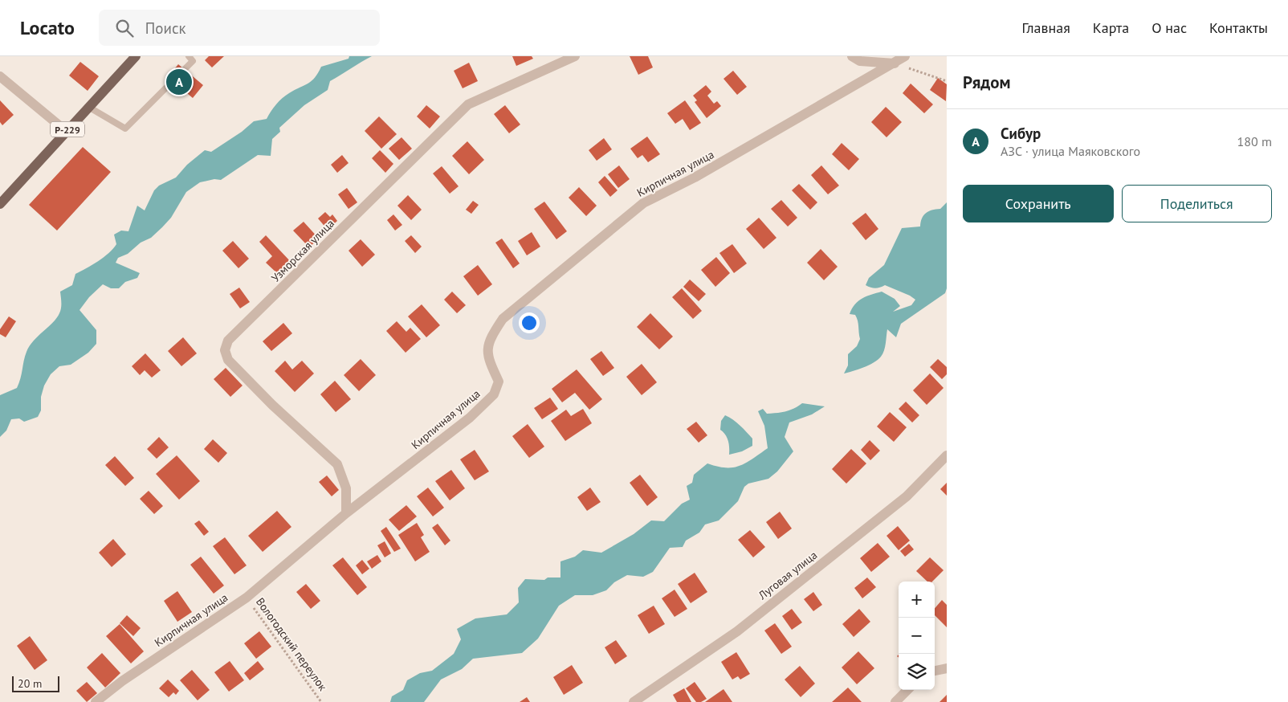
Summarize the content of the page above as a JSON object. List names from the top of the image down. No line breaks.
{"streets":{"main road":["Р-229"],"street":["Кирпичная улица","Узморская улица","Луговая улица"],"path":["Вологодский переулок"]},"crossings":[["Кирпичная улица","Узморская улица"],["Кирпичная улица","Вологодский переулок"]],"scale_bar":"20 m","page":{"header":"Locato","search":"Поиск","nav":["Главная","Карта","О нас","Контакты"],"heading":"Рядом","pins":"A","list":[{"mark":"A","name":"Сибур","note":"АЗС · улица Маяковского","value":"180 m"}],"buttons":["Сохранить","Поделиться"],"map_buttons":["+","−"],"scale":"20 m"}}
